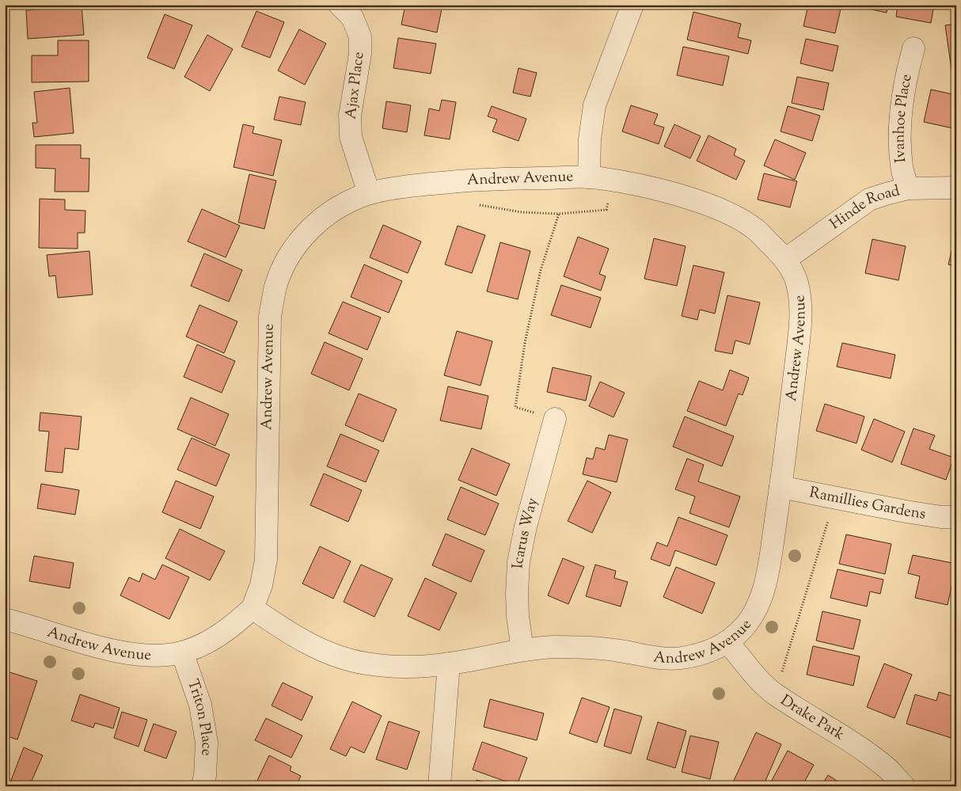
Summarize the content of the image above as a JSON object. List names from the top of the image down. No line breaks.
{"streets":{"street":["Ajax Place","Ivanhoe Place","Andrew Avenue","Hinde Road","Ramillies Gardens","Icarus Way","Drake Park","Triton Place"]},"crossings":[["Ajax Place","Andrew Avenue"],["Ivanhoe Place","Hinde Road"],["Andrew Avenue","Hinde Road"],["Andrew Avenue","Ramillies Gardens"],["Andrew Avenue","Icarus Way"],["Andrew Avenue","Drake Park"],["Andrew Avenue","Triton Place"]]}
